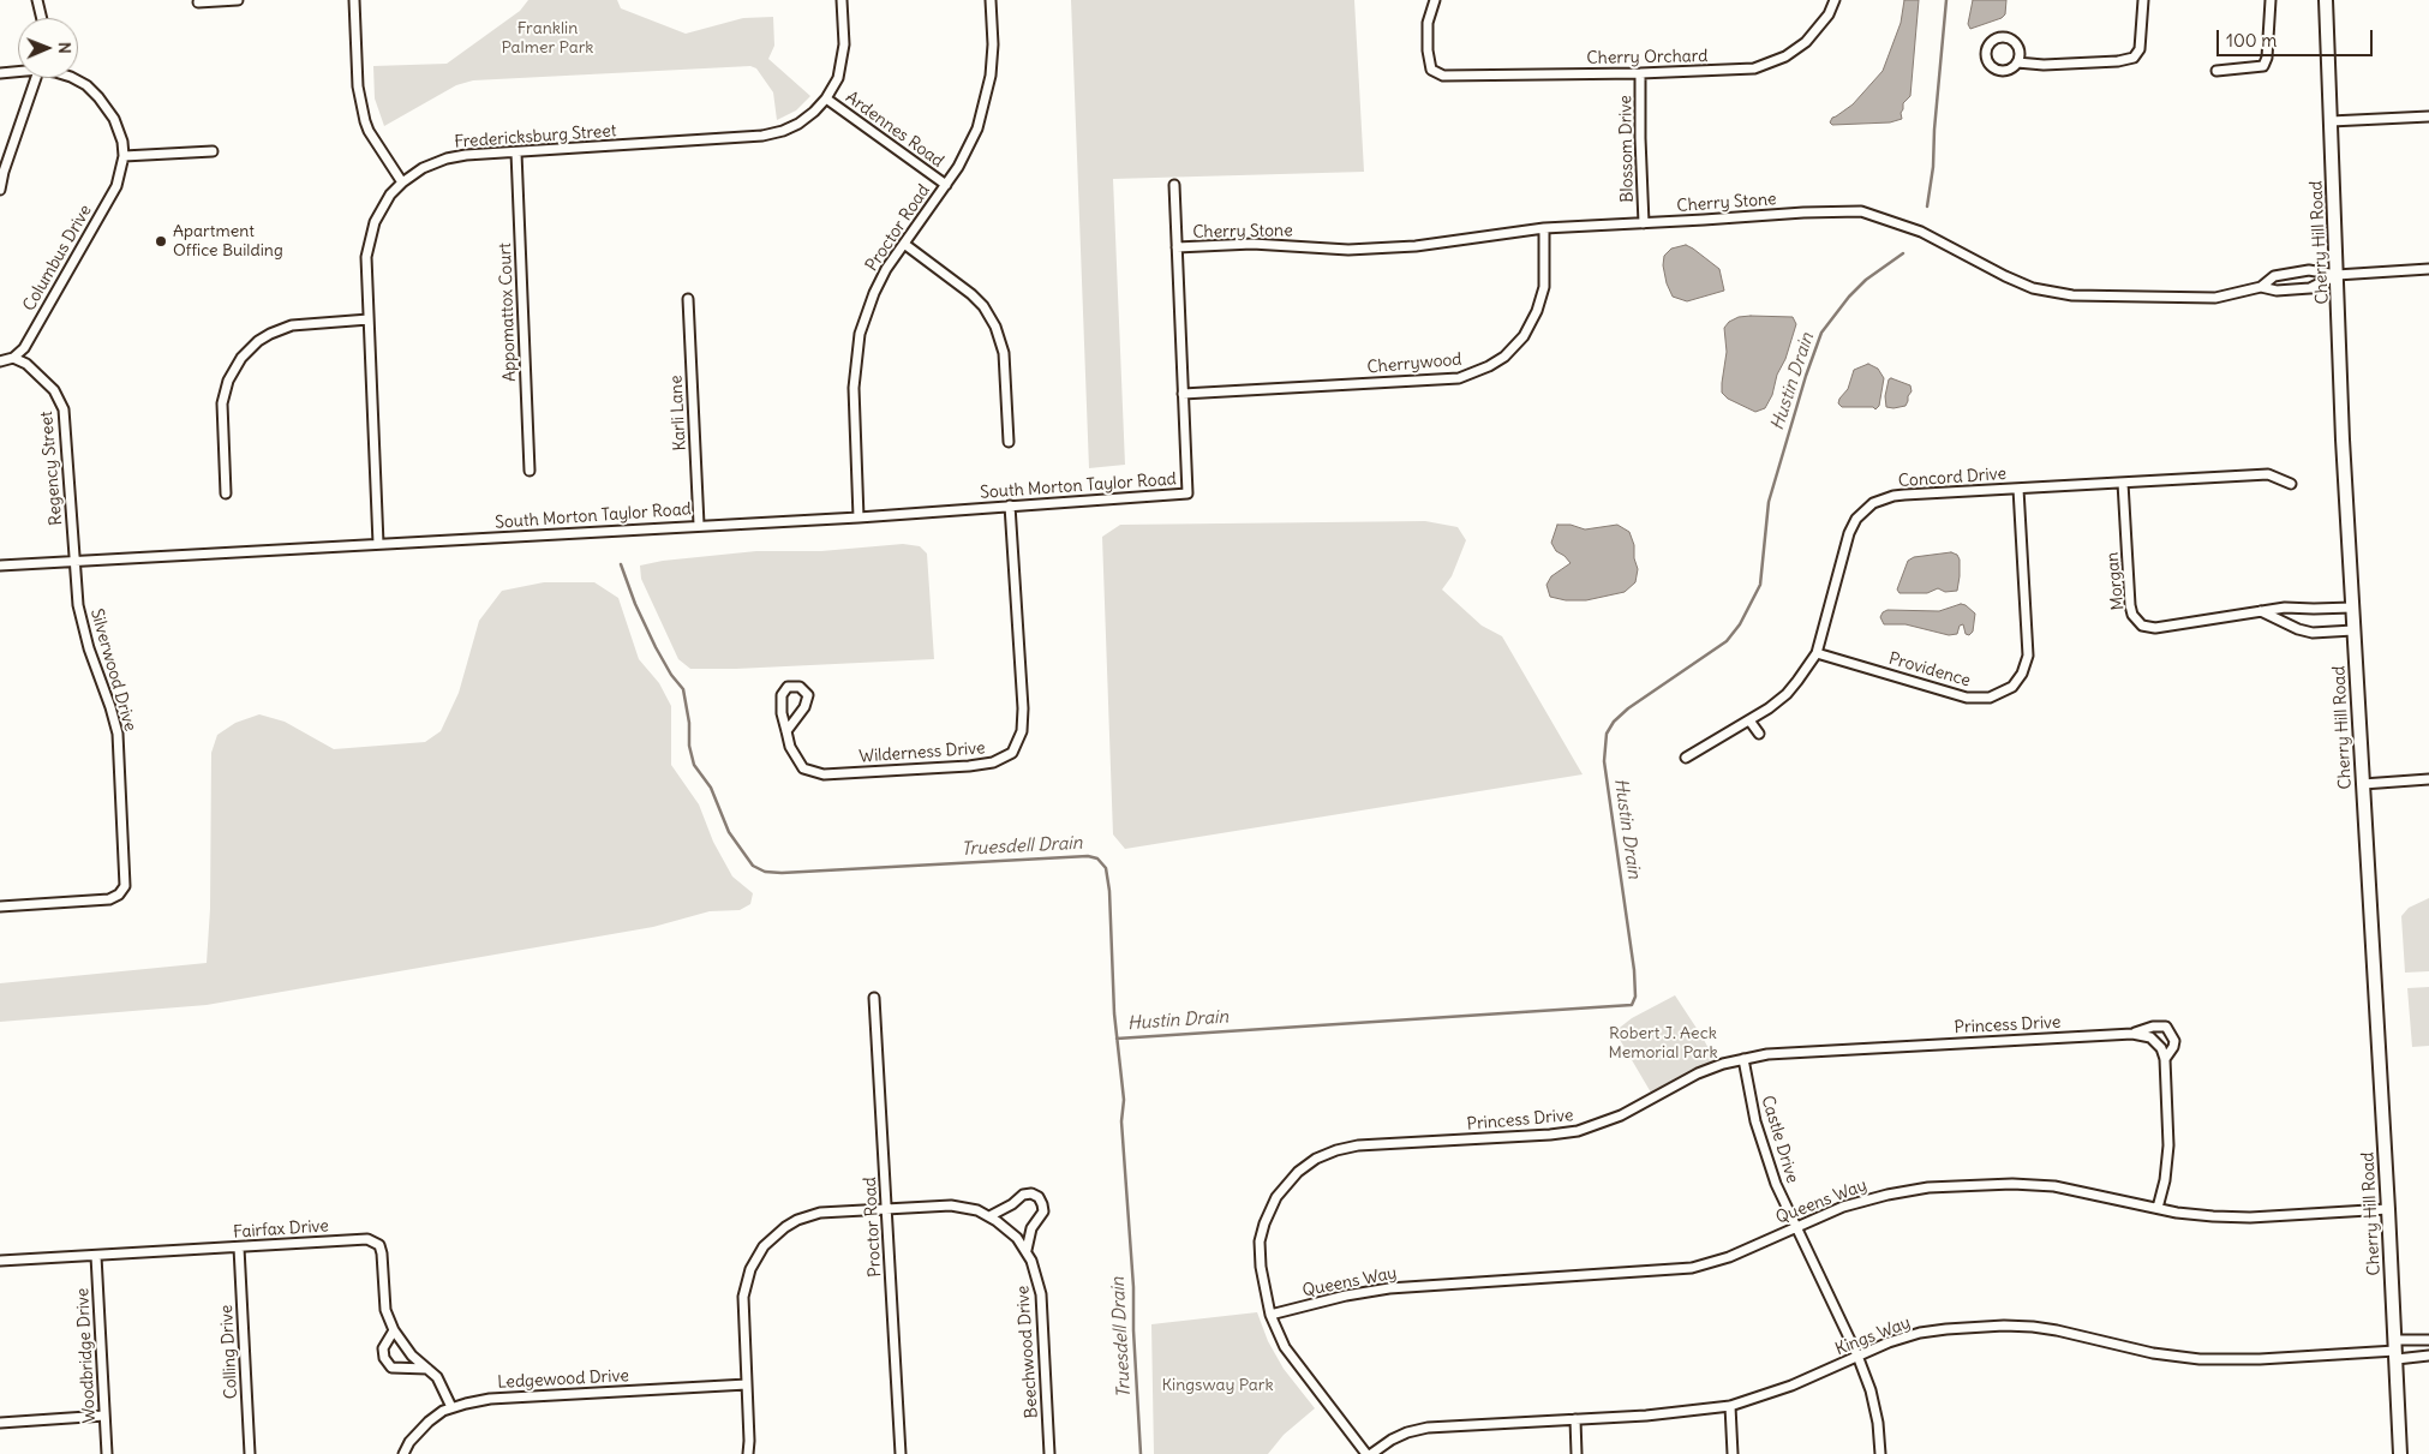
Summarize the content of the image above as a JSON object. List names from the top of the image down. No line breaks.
{"streets":{"main road":["Cherry Hill Road"],"street":["Cherry Orchard","Ardennes Road","Fredericksburg Street","Blossom Drive","Cherry Stone","Proctor Road","Columbus Drive","Appomattox Court","Cherrywood","Karli Lane","Regency Street","Concord Drive","South Morton Taylor Road","Morgan","Silverwood Drive","Providence","Wilderness Drive","Princess Drive","Castle Drive","Queens Way","Fairfax Drive","Kings Way","Colling Drive","Beechwood Drive","Woodbridge Drive","Ledgewood Drive"]},"crossings":[["Cherry Orchard","Blossom Drive"],["Ardennes Road","Fredericksburg Street"],["Ardennes Road","Proctor Road"],["Fredericksburg Street","Appomattox Court"],["Fredericksburg Street","South Morton Taylor Road"],["Blossom Drive","Cherry Stone"],["Cherry Stone","Cherry Hill Road"],["Cherry Stone","Cherrywood"],["Cherry Stone","South Morton Taylor Road"],["Proctor Road","South Morton Taylor Road"],["Proctor Road","Beechwood Drive"],["Cherry Hill Road","Queens Way"],["Cherry Hill Road","Kings Way"],["Columbus Drive","Regency Street"],["Karli Lane","South Morton Taylor Road"],["Regency Street","South Morton Taylor Road"],["Regency Street","Silverwood Drive"],["Concord Drive","Morgan"],["Concord Drive","Providence"],["South Morton Taylor Road","Silverwood Drive"],["South Morton Taylor Road","Wilderness Drive"],["Princess Drive","Castle Drive"],["Princess Drive","Queens Way"],["Castle Drive","Queens Way"],["Castle Drive","Kings Way"],["Fairfax Drive","Colling Drive"],["Fairfax Drive","Woodbridge Drive"],["Fairfax Drive","Ledgewood Drive"],["Beechwood Drive","Ledgewood Drive"]],"water":["Hustin Drain","Truesdell Drain"],"parks":["Franklin Palmer Park","Robert J. Aeck Memorial Park","Kingsway Park"],"places":["Apartment Office Building"],"scale_bar":"100 m","north":"right"}
